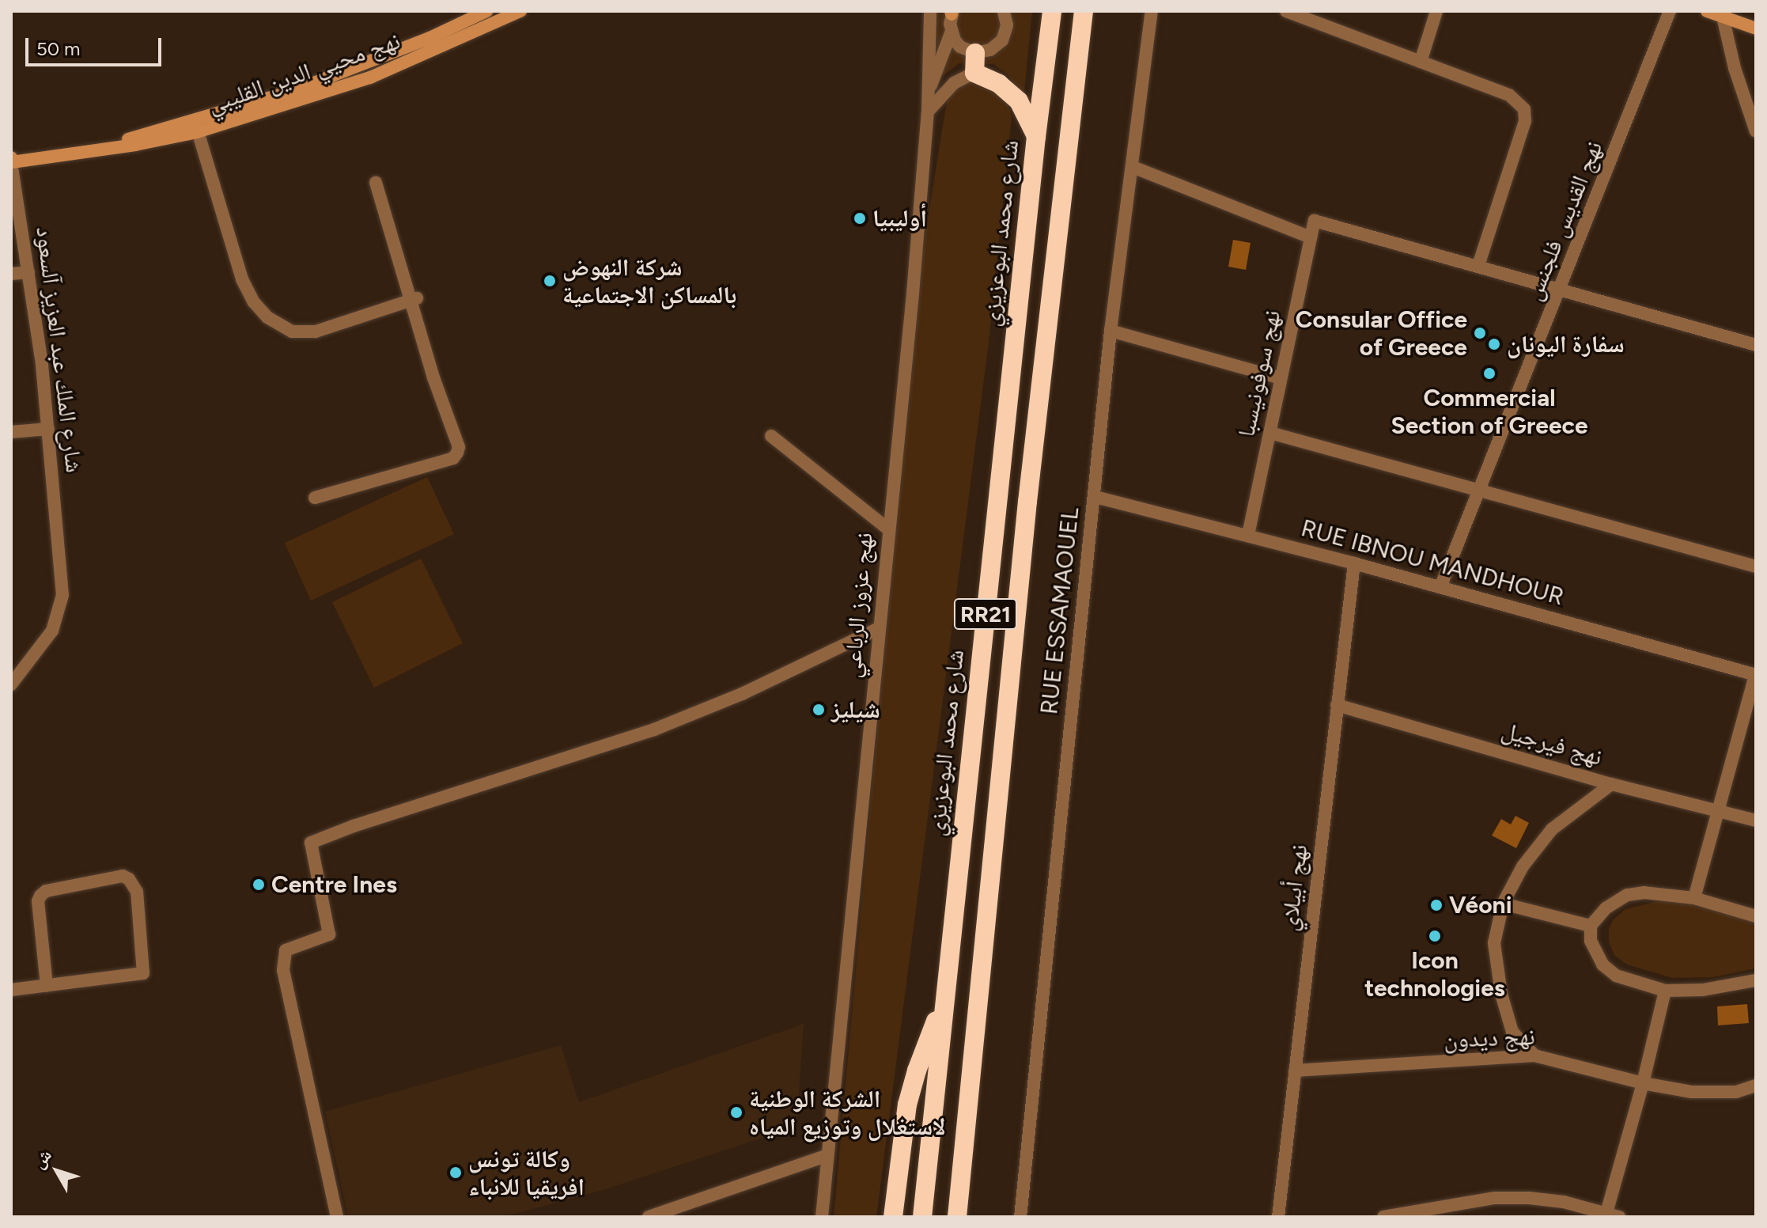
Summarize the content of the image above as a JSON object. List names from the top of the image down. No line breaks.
{"streets":{"highway":["شارع محمد البوعزيزي","RR21"],"main road":["نهج محيي الدين القليبي"],"street":["نهج القديس فلجنس","شارع الملك عبد العزيز آلسعود","نهج سوفونيسبا","RUE IBNOU MANDHOUR","نهج عزوز الرباعي","RUE ESSAMAOUEL","نهج فيرجيل","نهج أبيلاي","نهج ديدون"]},"crossings":[["نهج محيي الدين القليبي","شارع الملك عبد العزيز آلسعود"],["نهج القديس فلجنس","RUE IBNOU MANDHOUR"],["نهج سوفونيسبا","RUE IBNOU MANDHOUR"],["RUE IBNOU MANDHOUR","RUE ESSAMAOUEL"],["RUE IBNOU MANDHOUR","نهج أبيلاي"],["نهج فيرجيل","نهج أبيلاي"],["نهج أبيلاي","نهج ديدون"]],"places":["أوليبيا","شركة النهوض بالمساكن الاجتماعية","Consular Office of Greece","سفارة اليونان","Commercial Section of Greece","شيليز","Centre Ines","Véoni","Icon technologies","الشركة الوطنية لاستغلال وتوزيع المياه","وكالة تونس افريقيا للانباء"],"scale_bar":"50 m","north":"top left"}
